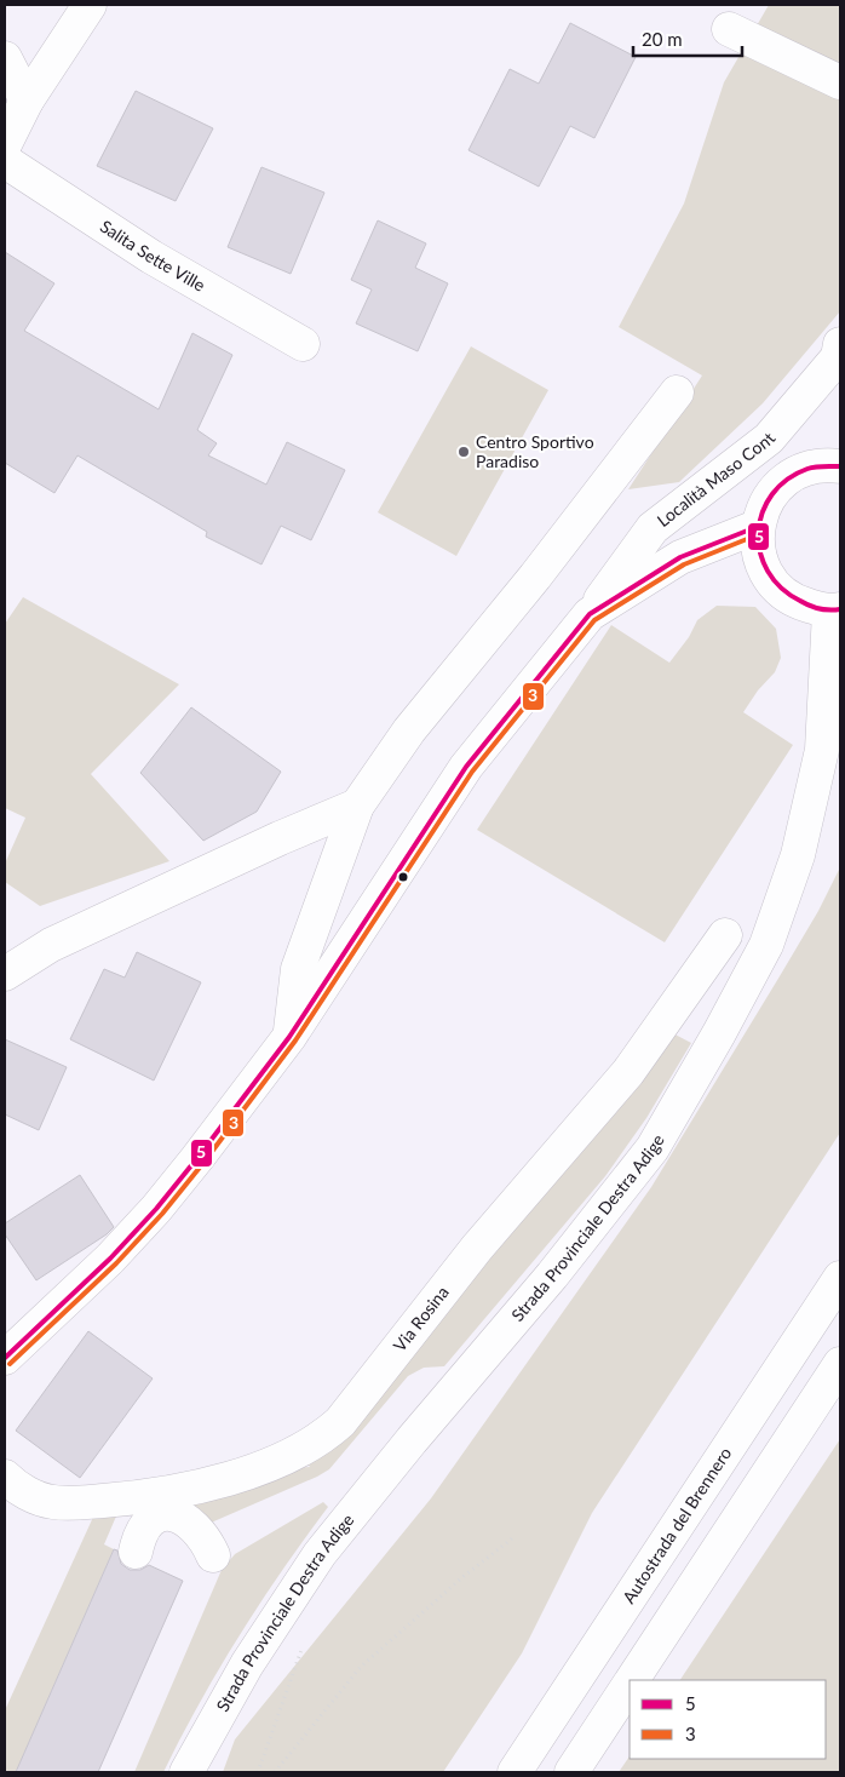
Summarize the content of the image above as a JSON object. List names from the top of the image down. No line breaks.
{"streets":{"main road":["Salita Sette Ville","Località Maso Cont","Strada Provinciale Destra Adige","Via Rosina","Autostrada del Brennero"]},"places":["Centro Sportivo Paradiso"],"lines":["transit line 5","transit line 3"],"legend":["5","3"],"scale_bar":"20 m"}
